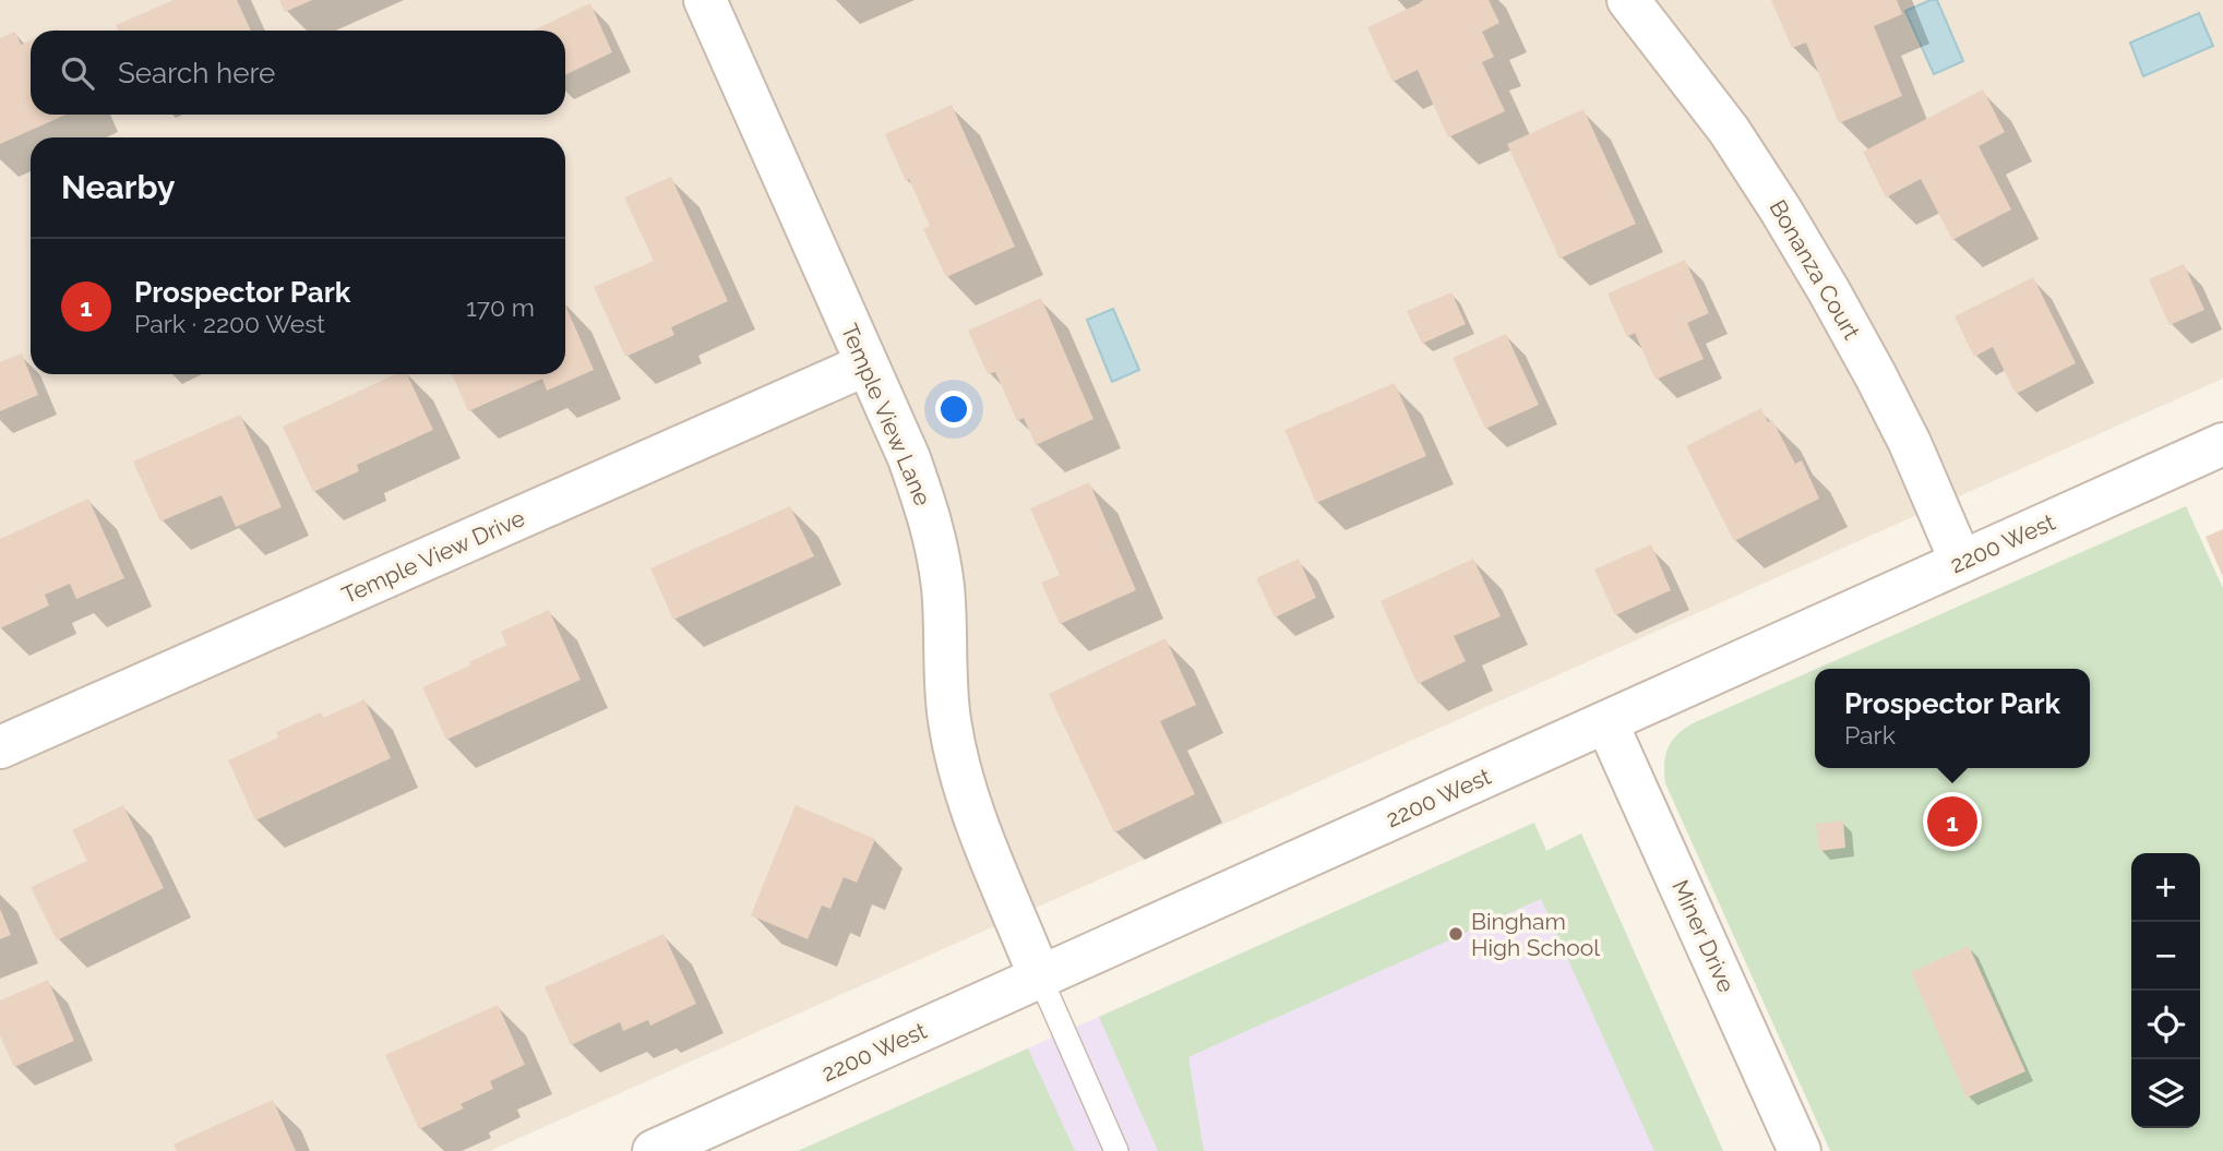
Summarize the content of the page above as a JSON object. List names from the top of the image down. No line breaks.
{"streets":{"street":["Bonanza Court","Temple View Lane","2200 West","Temple View Drive","Miner Drive"]},"crossings":[["Bonanza Court","2200 West"],["Temple View Lane","2200 West"],["Temple View Lane","Temple View Drive"],["2200 West","Miner Drive"]],"places":["Bingham High School"],"page":{"search":"Search here","heading":"Nearby","list":[{"mark":"1","name":"Prospector Park","note":"Park · 2200 West","value":"170 m"}],"popup":["Prospector Park","Park"],"pins":"1","map_buttons":["+","−"]}}
